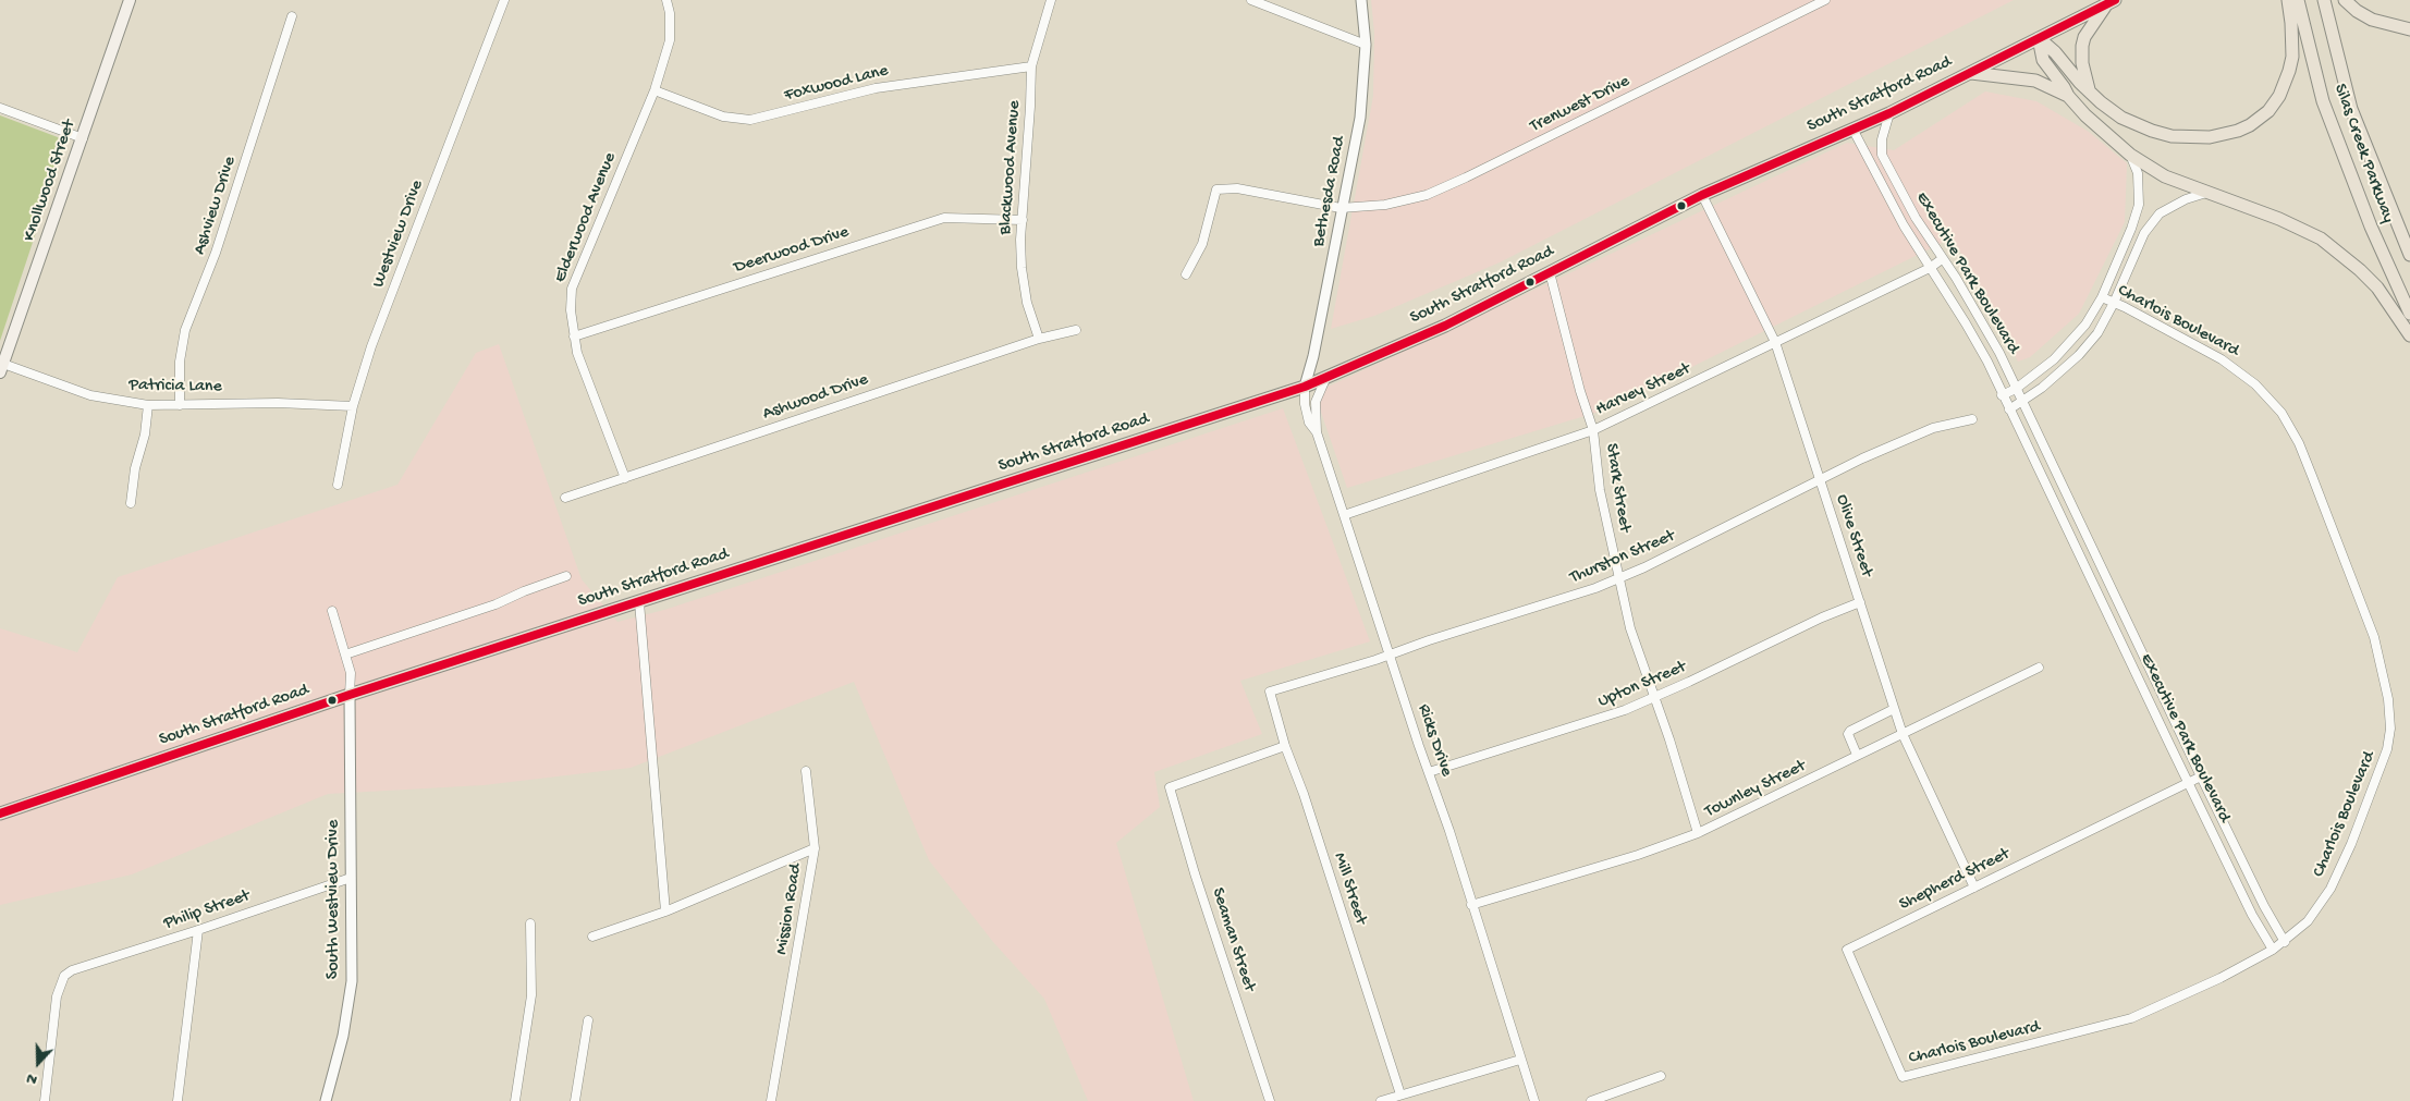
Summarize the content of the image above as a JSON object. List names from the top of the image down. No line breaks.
{"streets":{"main road":["South Stratford Road","Silas Creek Parkway","Knollwood Street"],"street":["Foxwood Lane","Trenwest Drive","Blackwood Avenue","Bethesda Road","Ashview Drive","Elderwood Avenue","Westview Drive","Deerwood Drive","Executive Park Boulevard","Charlois Boulevard","Patricia Lane","Harvey Street","Ashwood Drive","Stark Street","Olive Street","Thurston Street","Upton Street","Ricks Drive","Townley Street","Shepherd Street","Mill Street","South Westview Drive","Mission Road","Philip Street","Seaman Street"]},"crossings":[["Foxwood Lane","Blackwood Avenue"],["Foxwood Lane","Elderwood Avenue"],["South Stratford Road","Bethesda Road"],["South Stratford Road","Executive Park Boulevard"],["South Stratford Road","Stark Street"],["South Stratford Road","Olive Street"],["South Stratford Road","Ricks Drive"],["South Stratford Road","South Westview Drive"],["Trenwest Drive","Bethesda Road"],["Blackwood Avenue","Deerwood Drive"],["Blackwood Avenue","Ashwood Drive"],["Knollwood Street","Patricia Lane"],["Bethesda Road","Ricks Drive"],["Ashview Drive","Patricia Lane"],["Elderwood Avenue","Deerwood Drive"],["Elderwood Avenue","Ashwood Drive"],["Westview Drive","Patricia Lane"],["Executive Park Boulevard","Charlois Boulevard"],["Executive Park Boulevard","Harvey Street"],["Executive Park Boulevard","Shepherd Street"],["Charlois Boulevard","Shepherd Street"],["Harvey Street","Stark Street"],["Harvey Street","Olive Street"],["Harvey Street","Ricks Drive"],["Stark Street","Thurston Street"],["Stark Street","Upton Street"],["Stark Street","Townley Street"],["Olive Street","Thurston Street"],["Olive Street","Upton Street"],["Olive Street","Townley Street"],["Olive Street","Shepherd Street"],["Thurston Street","Ricks Drive"],["Thurston Street","Mill Street"],["Upton Street","Ricks Drive"],["Ricks Drive","Townley Street"],["Mill Street","Seaman Street"],["South Westview Drive","Philip Street"]],"north":"bottom"}
